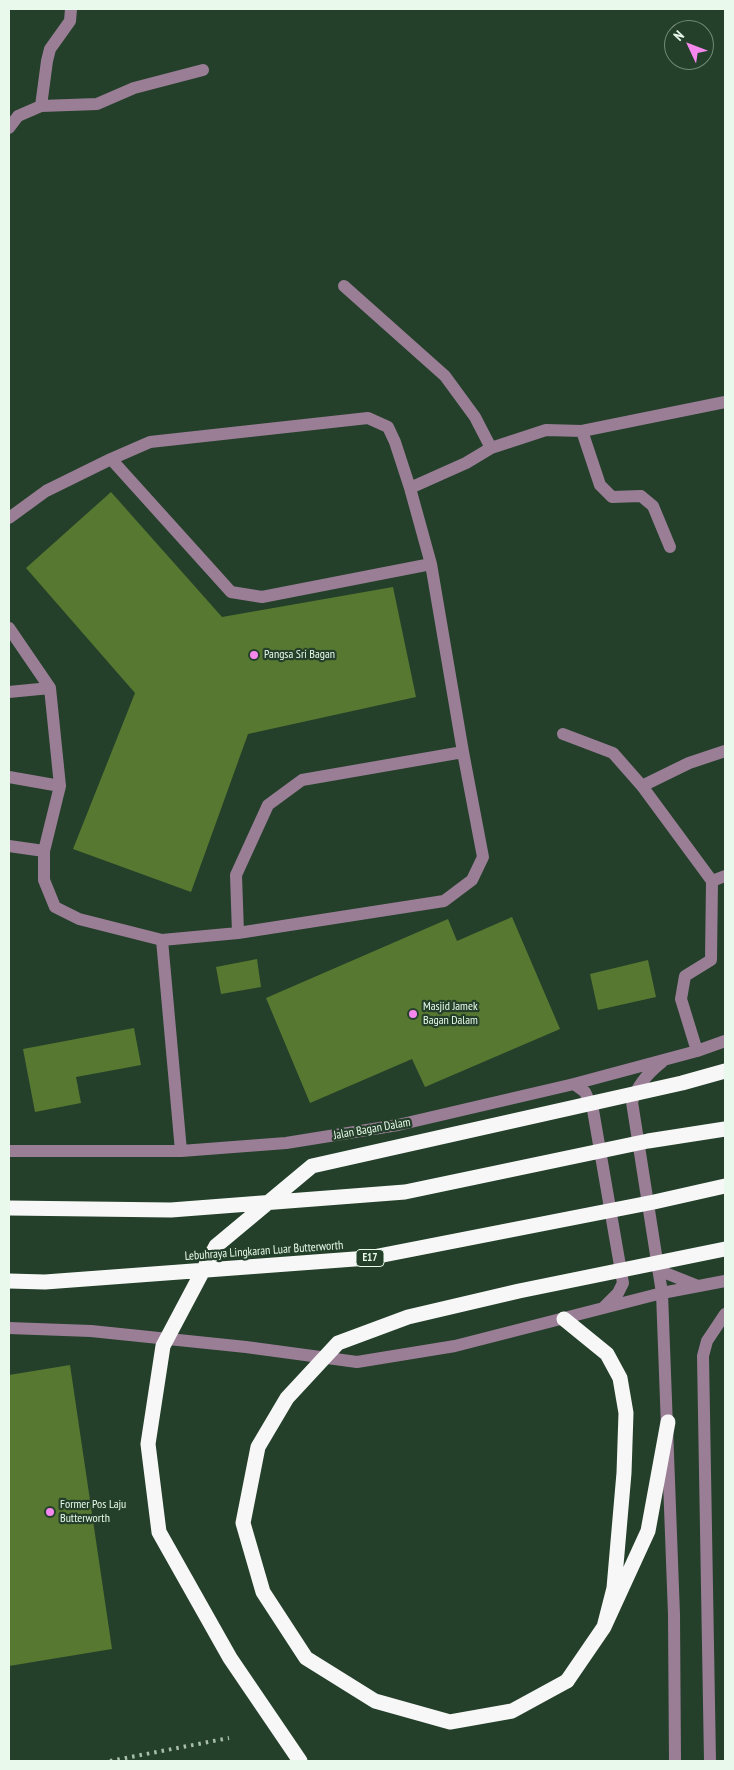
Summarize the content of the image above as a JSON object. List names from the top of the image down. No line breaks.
{"streets":{"highway":["Lebuhraya Lingkaran Luar Butterworth","E17"],"street":["Jalan Bagan Dalam"]},"places":["Pangsa Sri Bagan","Masjid Jamek Bagan Dalam","Former Pos Laju Butterworth"],"north":"top left"}
